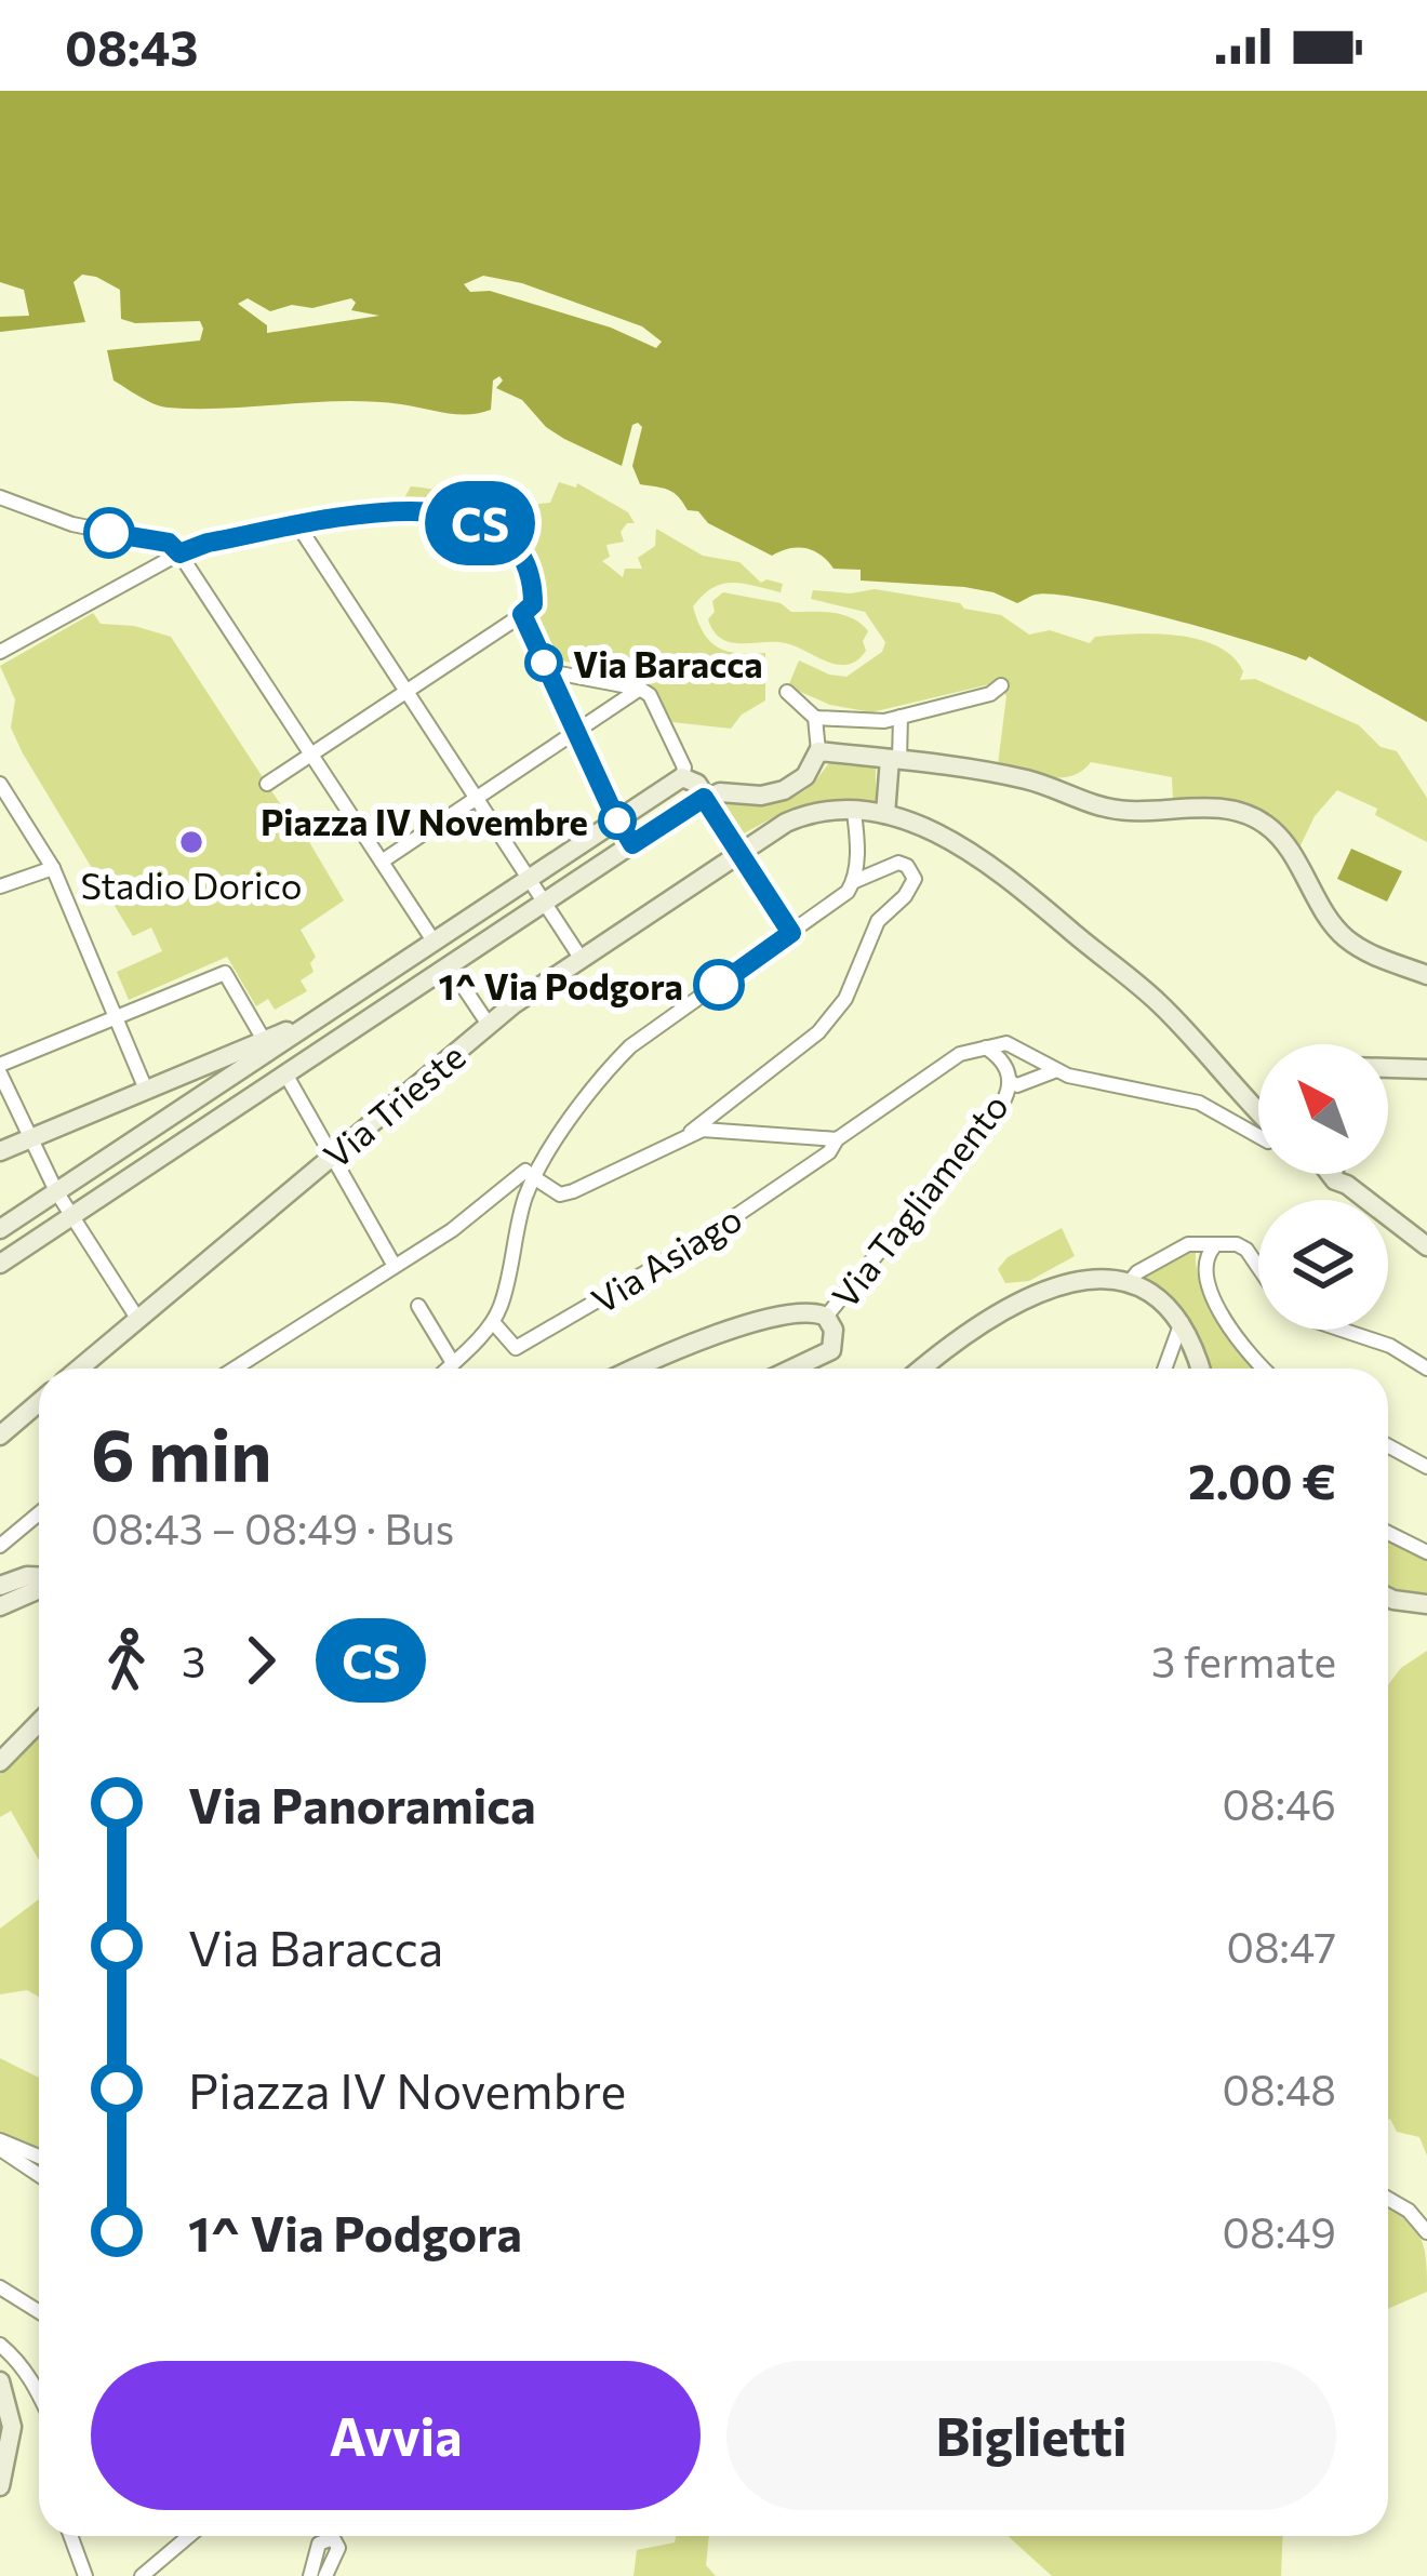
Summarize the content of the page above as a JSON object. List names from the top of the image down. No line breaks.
{"streets":{"street":["Via Trieste","Via Tagliamento","Via Asiago"]},"crossings":[["Via Tagliamento","Via Asiago"]],"places":["Via Baracca","Piazza IV Novembre","Stadio Dorico","1^ Via Podgora"],"lines":["bus line CS"],"north":"top left","page":{"status":"08:43","on_map":"CS","heading":["6 min","08:43 – 08:49 · Bus","2.00 €"],"legs":["3","CS","3 fermate"],"list":[{"name":"Via Panoramica","value":"08:46"},{"name":"Via Baracca","value":"08:47"},{"name":"Piazza IV Novembre","value":"08:48"},{"name":"1^ Via Podgora","value":"08:49"}],"buttons":["Avvia","Biglietti"]}}
